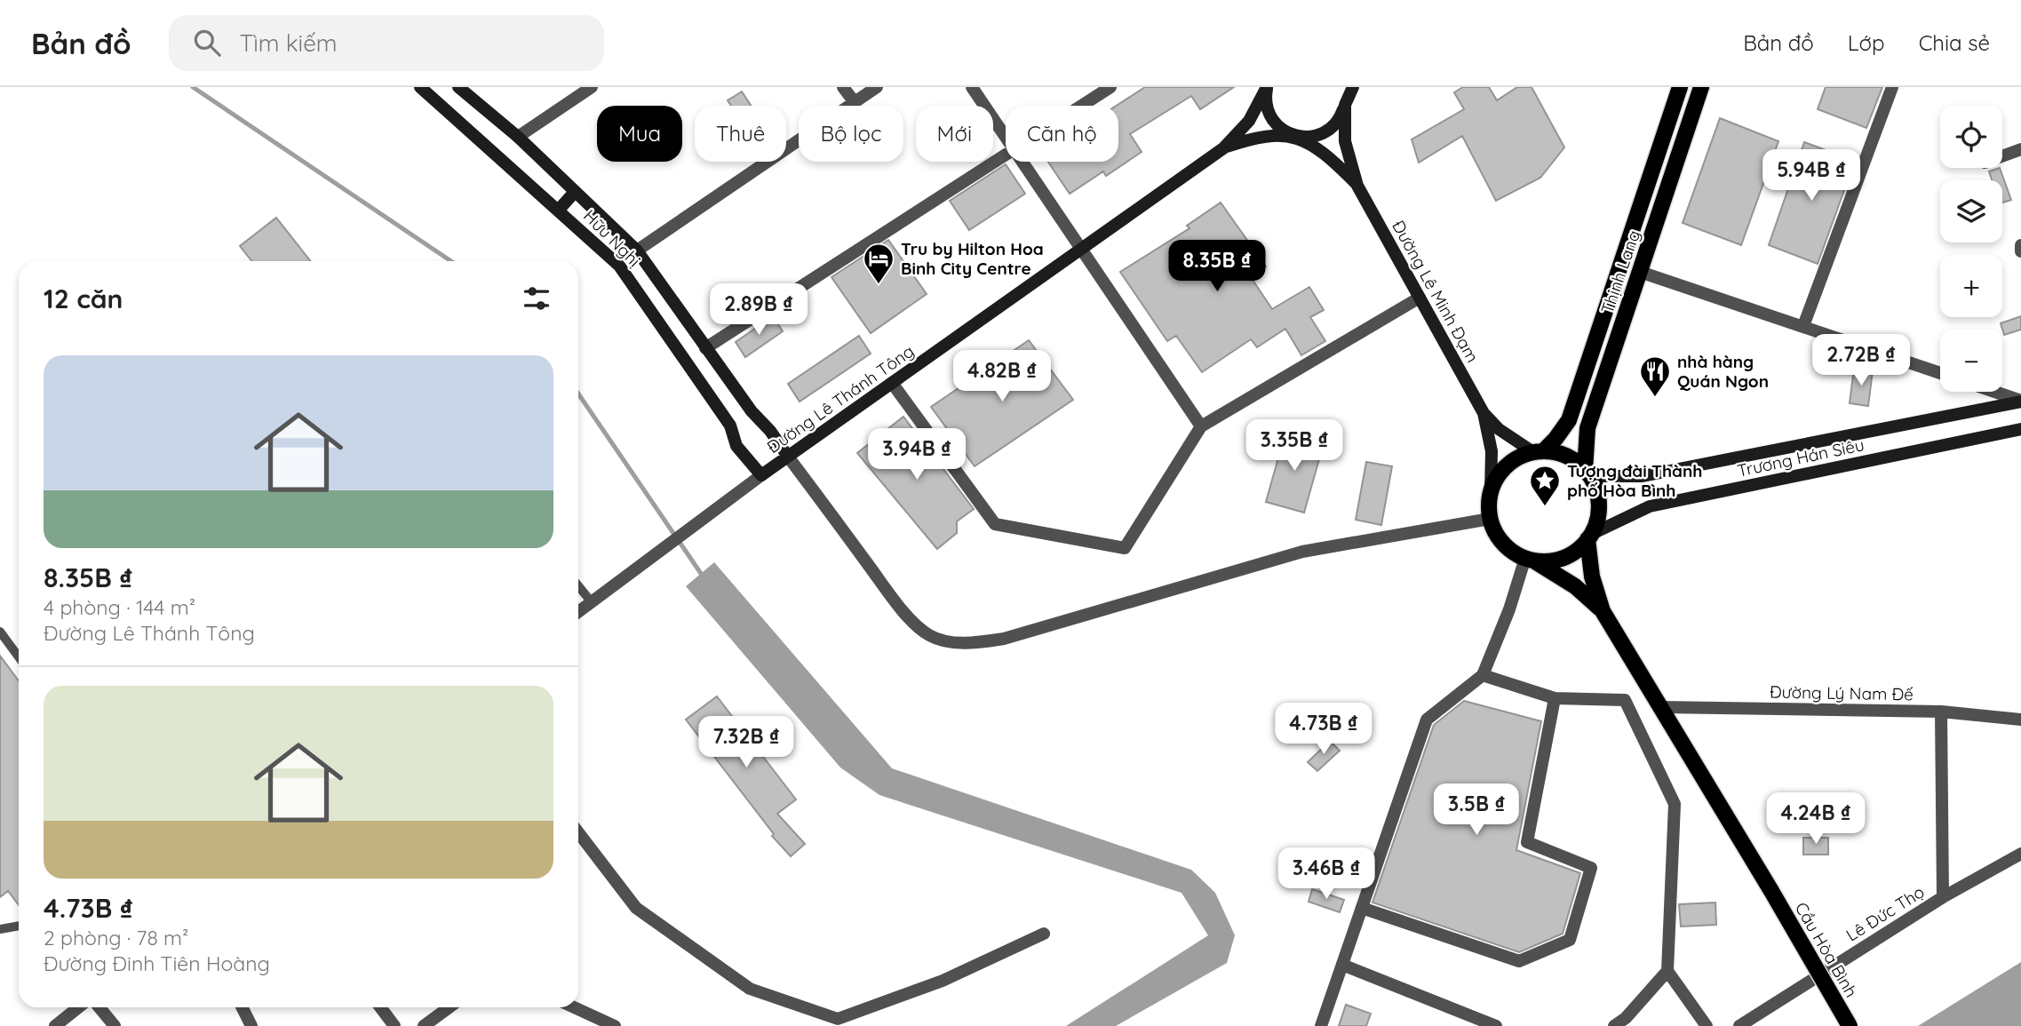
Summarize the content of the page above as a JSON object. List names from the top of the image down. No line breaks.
{"streets":{"main road":["Hữu Nghị","Thịnh Lang","Đường Lê Minh Đạm","Đường Lê Thánh Tông","Trương Hán Siêu","Cầu Hòa Bình"],"street":["Đường Lý Nam Đế","Lê Đức Thọ"]},"crossings":[["Hữu Nghị","Đường Lê Thánh Tông"],["Thịnh Lang","Đường Lê Minh Đạm"],["Thịnh Lang","Trương Hán Siêu"],["Đường Lê Minh Đạm","Trương Hán Siêu"],["Đường Lý Nam Đế","Cầu Hòa Bình"]],"places":{"hotel":["Tru by Hilton Hoa Binh City Centre"],"restaurant":["nhà hàng Quán Ngon"],"place":["Tượng đài Thành phố Hòa Bình"]},"page":{"header":"Bản đồ","search":"Tìm kiếm","nav":["Bản đồ","Lớp","Chia sẻ"],"map_buttons":["+","−"],"chip":["Mua","Thuê","Bộ lọc","Mới","Căn hộ"],"price":["5.94B ₫","8.35B ₫","2.89B ₫","2.72B ₫","4.82B ₫","3.35B ₫","3.94B ₫","4.73B ₫","7.32B ₫","3.5B ₫","4.24B ₫","3.46B ₫"],"heading":"12 căn","list":[{"name":"8.35B ₫","note":"4 phòng · 144 m² · Đường Lê Thánh Tông"},{"name":"4.73B ₫","note":"2 phòng · 78 m² · Đường Đinh Tiên Hoàng"}]}}
